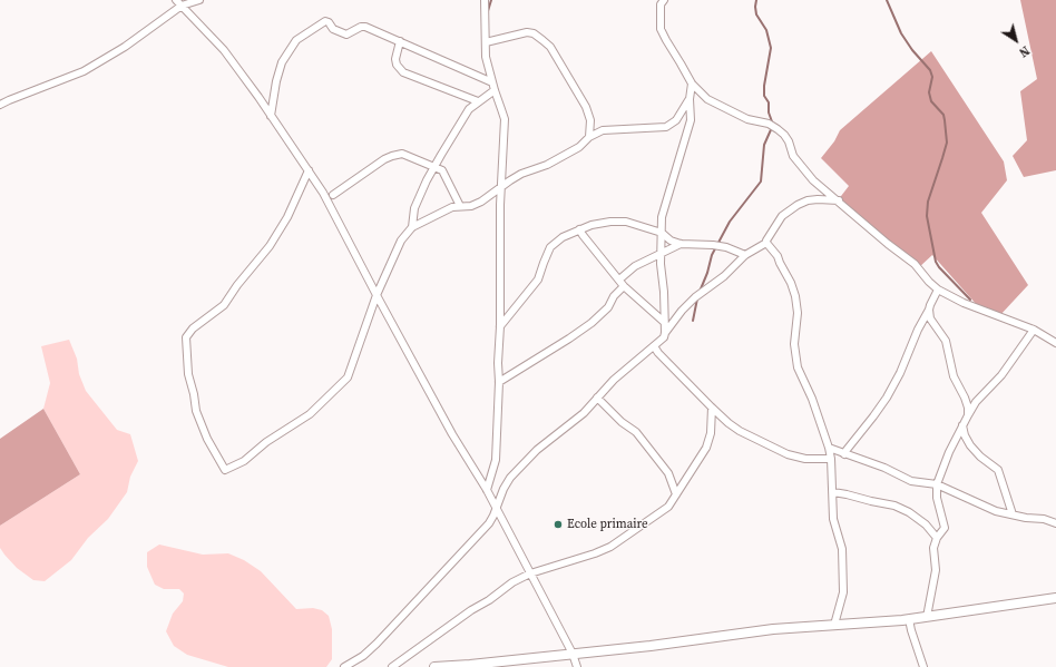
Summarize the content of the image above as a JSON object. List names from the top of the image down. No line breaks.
{"places":["Ecole primaire"],"north":"bottom right"}
